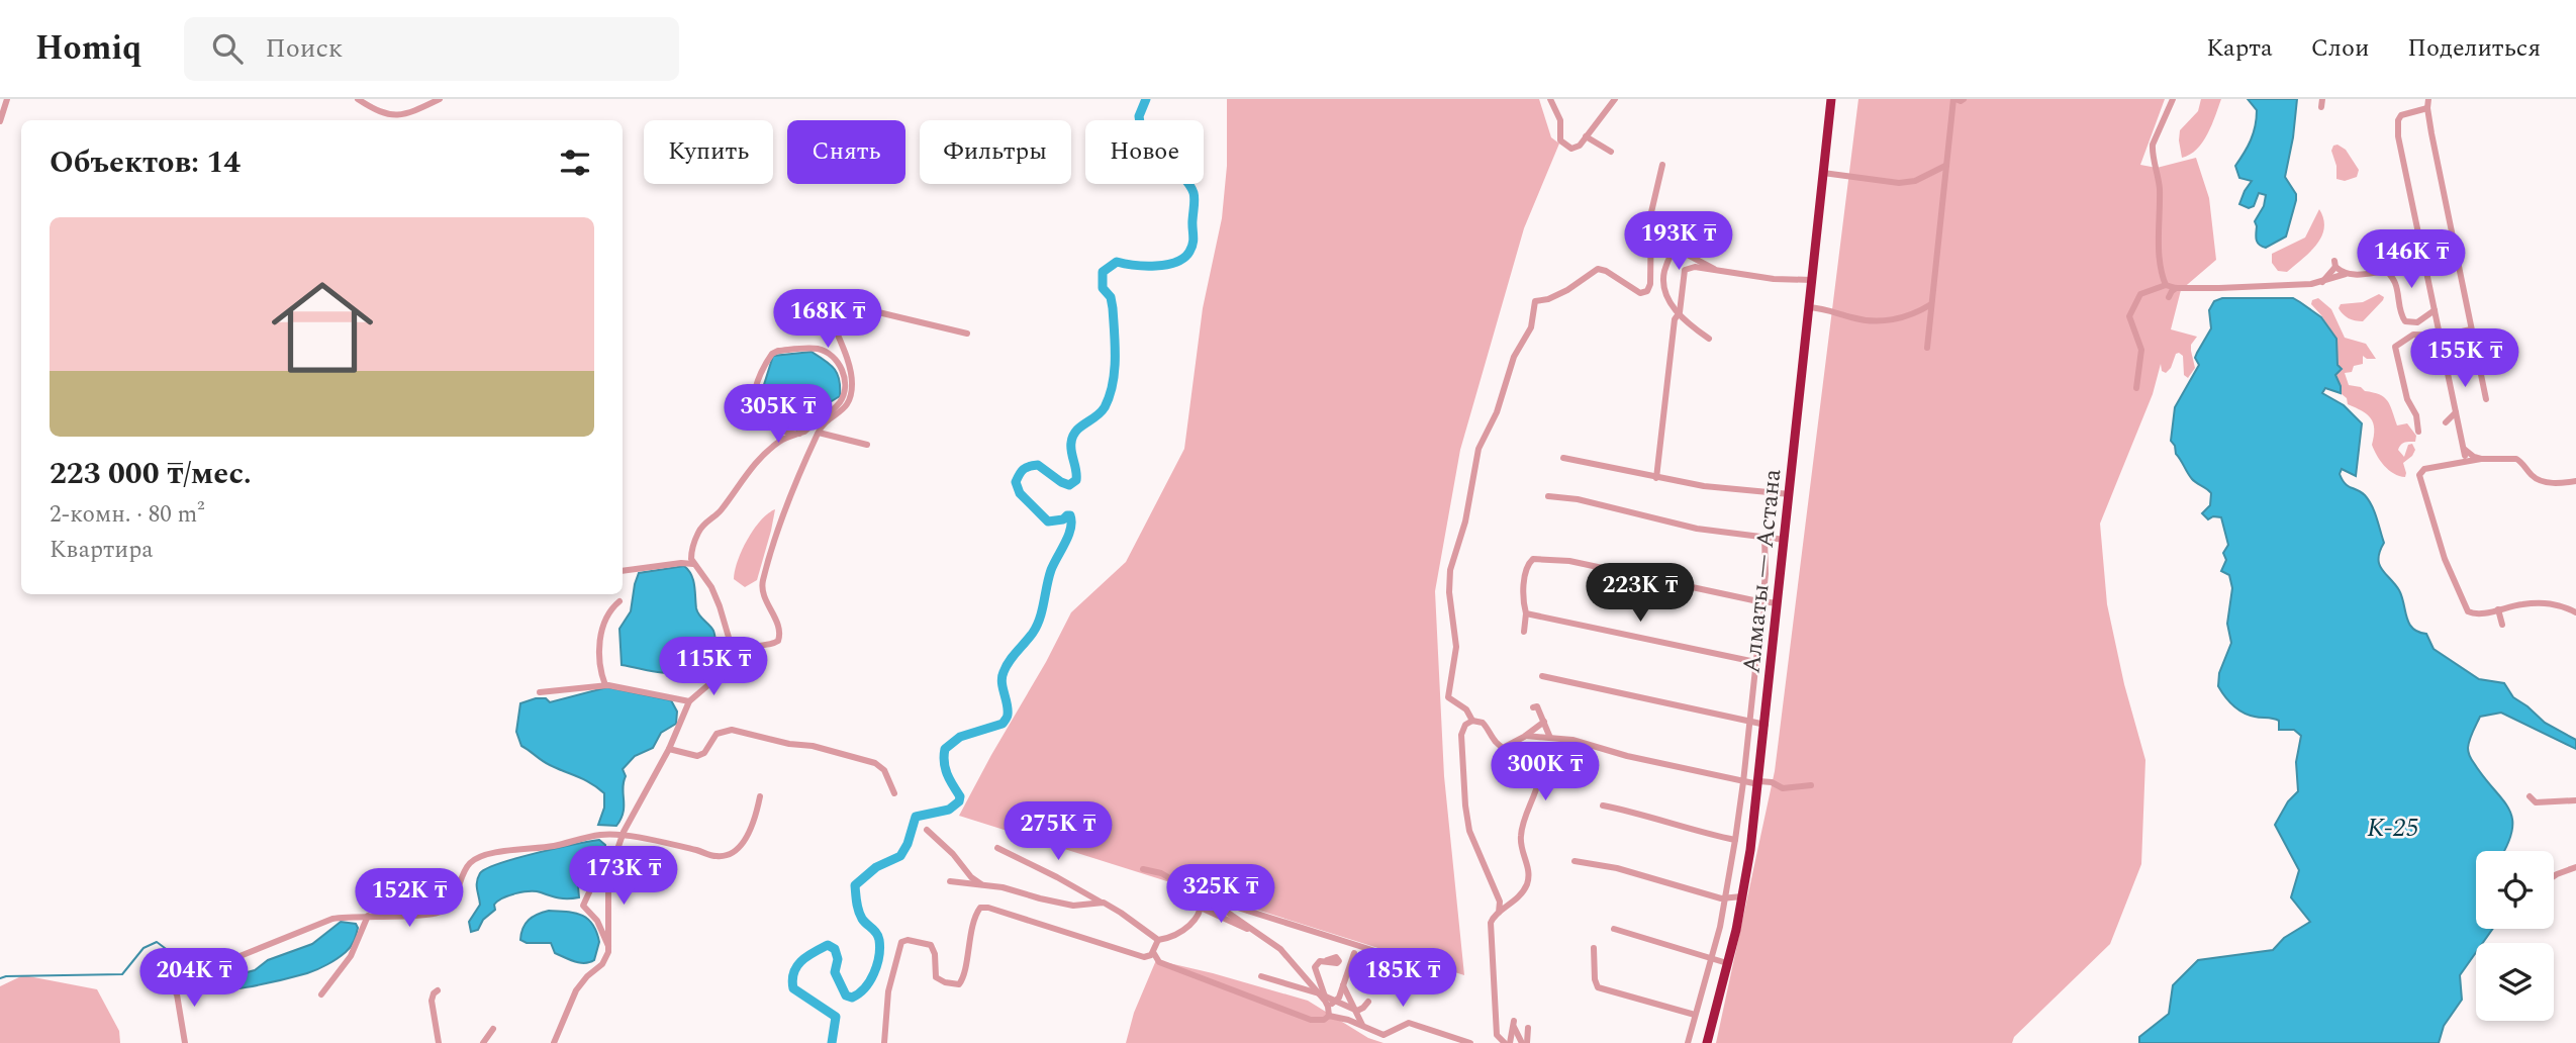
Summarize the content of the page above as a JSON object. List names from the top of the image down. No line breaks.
{"streets":{"highway":["Алматы — Астана"]},"water":["К-25"],"page":{"header":"Homiq","search":"Поиск","nav":["Карта","Слои","Поделиться"],"chip":["Купить","Снять","Фильтры","Новое"],"heading":"Объектов: 14","list":[{"name":"223 000 ₸/мес.","note":"2-комн. · 80 m² · Квартира"}],"price":["193K ₸","146K ₸","168K ₸","155K ₸","305K ₸","223K ₸","115K ₸","300K ₸","275K ₸","173K ₸","325K ₸","152K ₸","204K ₸","185K ₸"]}}
